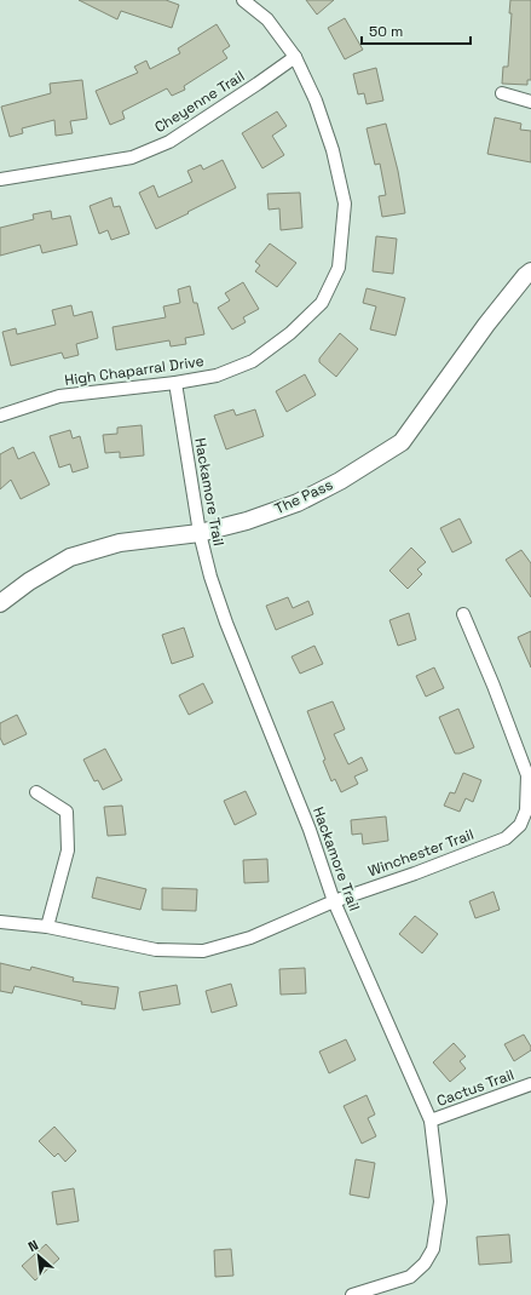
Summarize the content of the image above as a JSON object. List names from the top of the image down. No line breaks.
{"streets":{"street":["Cheyenne Trail","High Chaparral Drive","Hackamore Trail","The Pass","Winchester Trail","Cactus Trail"]},"crossings":[["Cheyenne Trail","High Chaparral Drive"],["High Chaparral Drive","Hackamore Trail"],["Hackamore Trail","The Pass"],["Hackamore Trail","Winchester Trail"],["Hackamore Trail","Cactus Trail"]],"scale_bar":"50 m","north":"top left"}
